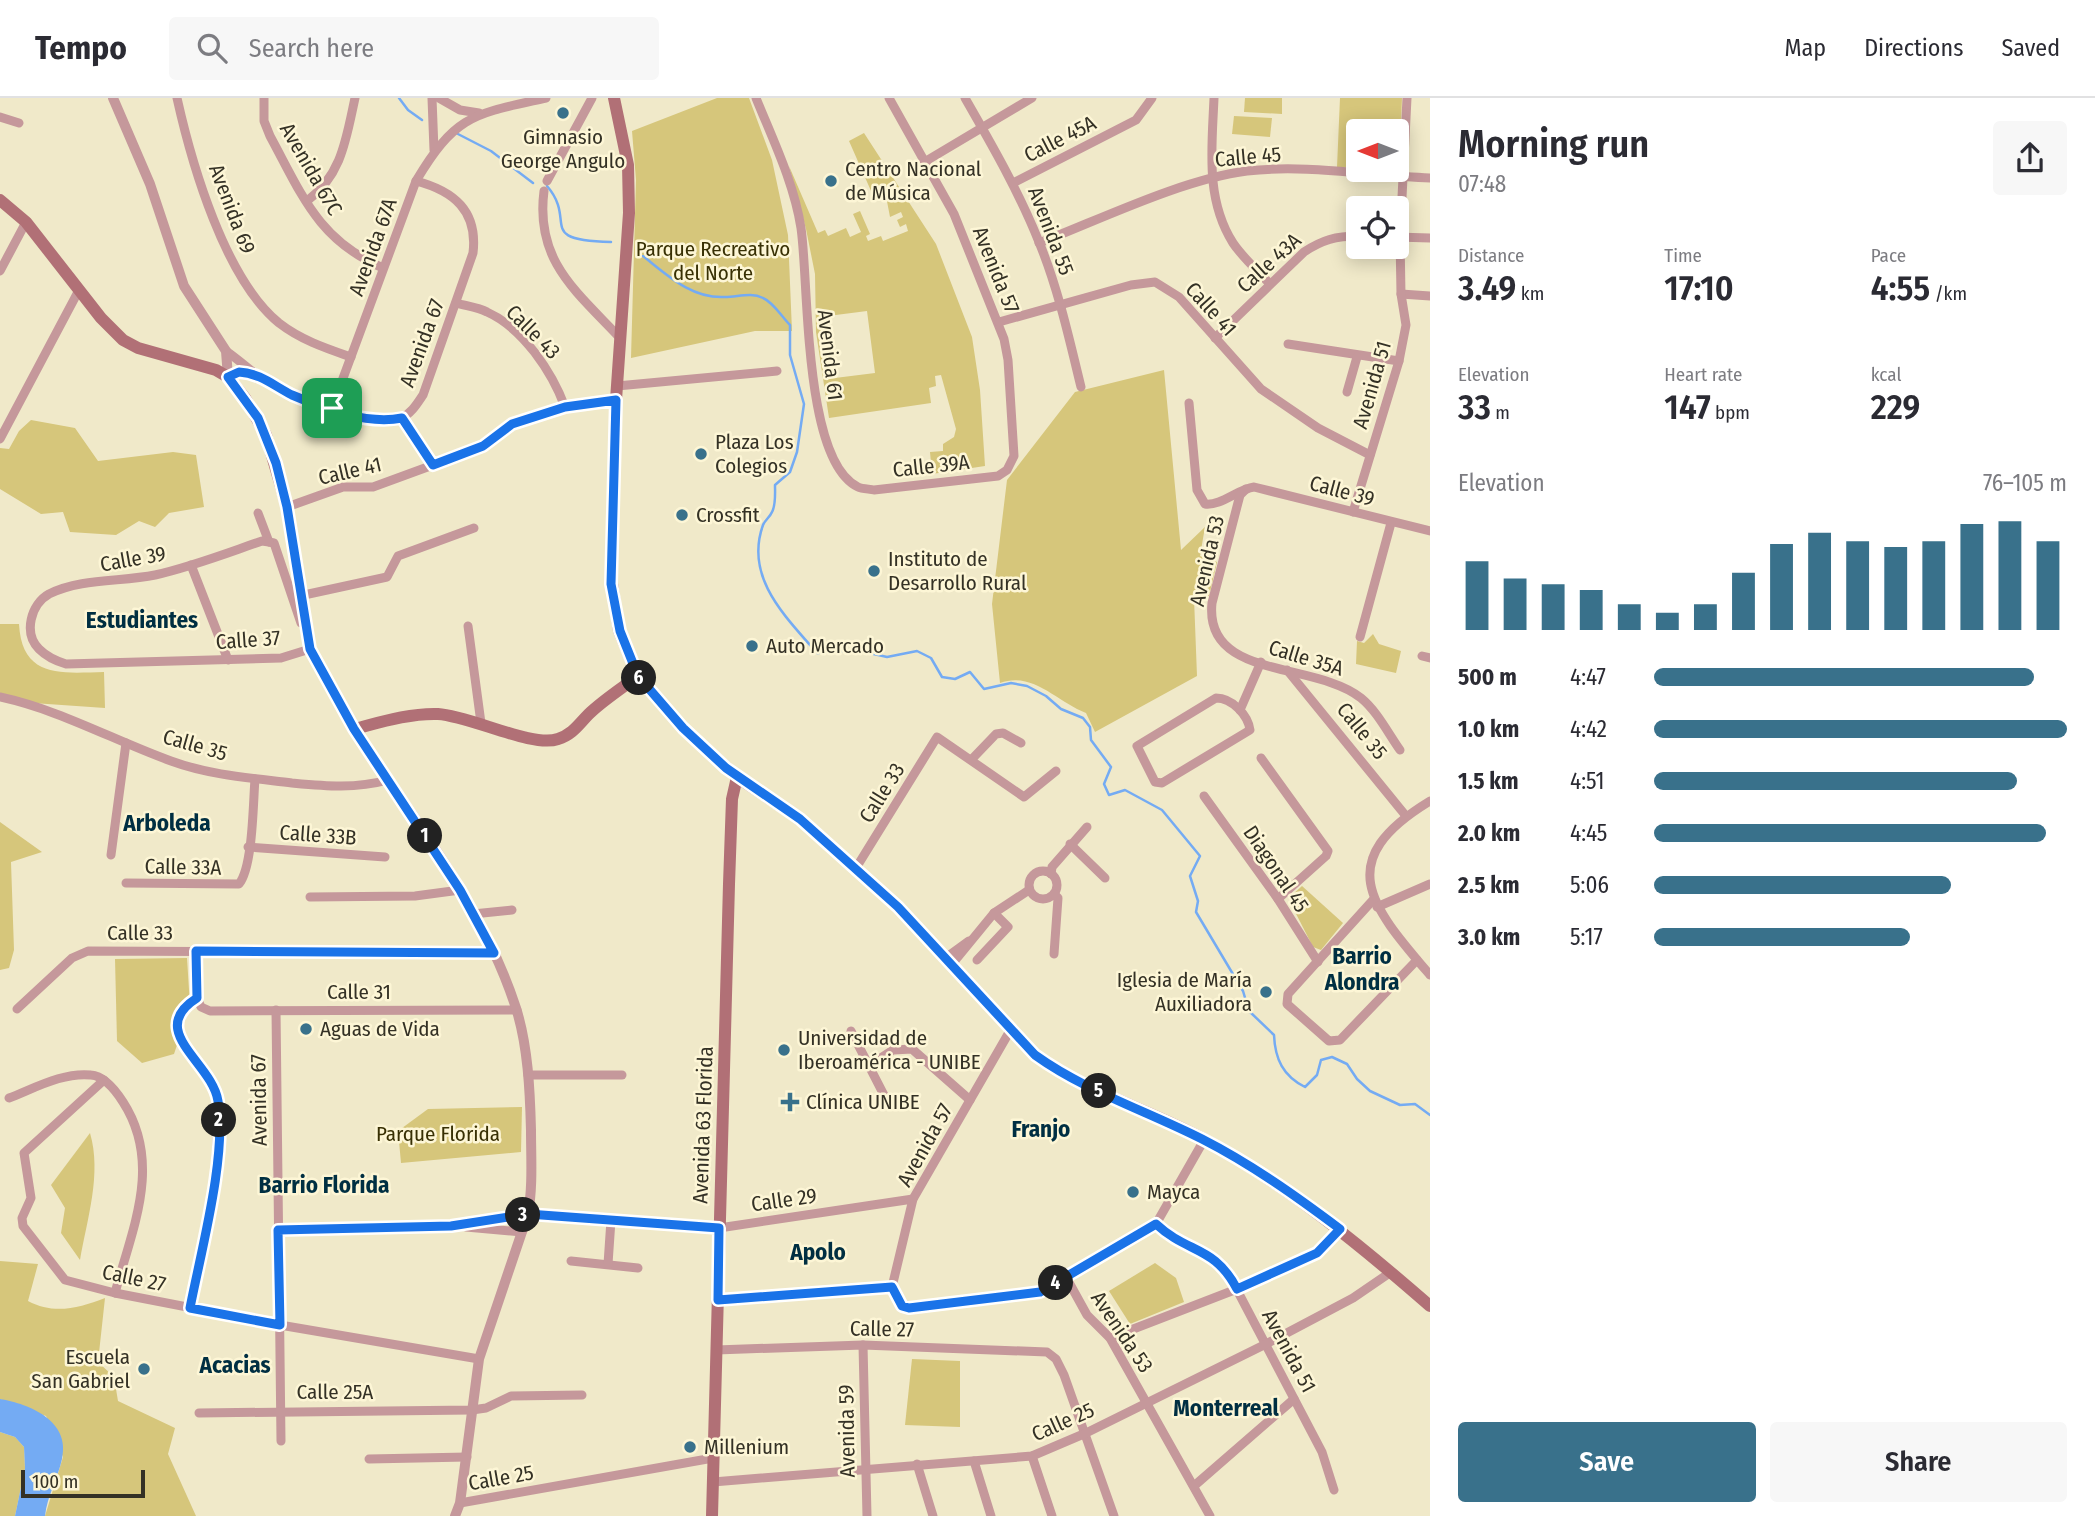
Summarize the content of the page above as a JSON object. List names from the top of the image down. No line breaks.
{"streets":{"main road":["Avenida 63 Florida"],"street":["Calle 45A","Calle 45","Avenida 67C","Avenida 69","Avenida 55","Avenida 67A","Calle 43A","Avenida 57","Calle 41","Calle 43","Avenida 67","Avenida 61","Avenida 51","Calle 39A","Calle 39","Avenida 53","Calle 37","Calle 35A","Calle 35","Calle 33","Calle 33B","Calle 33A","Diagonal 45","Calle 31","Calle 29","Calle 27","Calle 25A","Calle 25","Avenida 59"]},"crossings":[["Calle 45A","Avenida 55"],["Calle 45","Avenida 55"],["Avenida 67C","Avenida 67A"],["Avenida 69","Avenida 67A"],["Avenida 55","Calle 41"],["Avenida 67A","Avenida 67"],["Calle 43A","Calle 41"],["Avenida 57","Calle 41"],["Avenida 57","Calle 39A"],["Avenida 57","Calle 29"],["Calle 41","Calle 43"],["Calle 41","Avenida 67"],["Calle 41","Avenida 51"],["Calle 43","Avenida 67"],["Avenida 67","Calle 31"],["Avenida 67","Calle 29"],["Avenida 67","Calle 27"],["Avenida 67","Calle 25A"],["Avenida 61","Calle 39A"],["Avenida 51","Calle 39"],["Avenida 51","Calle 25"],["Calle 39","Avenida 53"],["Calle 39","Calle 37"],["Avenida 53","Calle 35A"],["Avenida 53","Calle 25"],["Calle 35A","Calle 35"],["Calle 33B","Calle 33A"],["Avenida 63 Florida","Calle 29"],["Avenida 63 Florida","Calle 27"],["Avenida 63 Florida","Calle 25"],["Calle 27","Calle 25"],["Calle 27","Avenida 59"],["Calle 25","Avenida 59"]],"districts":["Estudiantes","Arboleda","Barrio Alondra","Franjo","Barrio Florida","Apolo","Acacias","Monterreal"],"parks":["Parque Recreativo del Norte","Parque Florida"],"places":{"other":["Gimnasio George Angulo","Centro Nacional de Música","Plaza Los Colegios","Crossfit","Instituto de Desarrollo Rural","Auto Mercado","Iglesia de María Auxiliadora","Aguas de Vida","Universidad de Iberoamérica - UNIBE","Mayca","Escuela San Gabriel","Millenium"],"health":["Clínica UNIBE"]},"scale_bar":"100 m","north":"left","page":{"header":"Tempo","search":"Search here","nav":["Map","Directions","Saved"],"heading":["Morning run","07:48"],"stats":[["Distance","3.49 km"],["Time","17:10"],["Pace","4:55 /km"],["Elevation","33 m"],["Heart rate","147 bpm"],["kcal","229"]],"chart":["Elevation","76–105 m"],"list":[{"name":"500 m","note":"4:47"},{"name":"1.0 km","note":"4:42"},{"name":"1.5 km","note":"4:51"},{"name":"2.0 km","note":"4:45"},{"name":"2.5 km","note":"5:06"},{"name":"3.0 km","note":"5:17"}],"pins":["6","1","5","2","3","4"],"buttons":["Save","Share"],"scale":"100 m"}}
